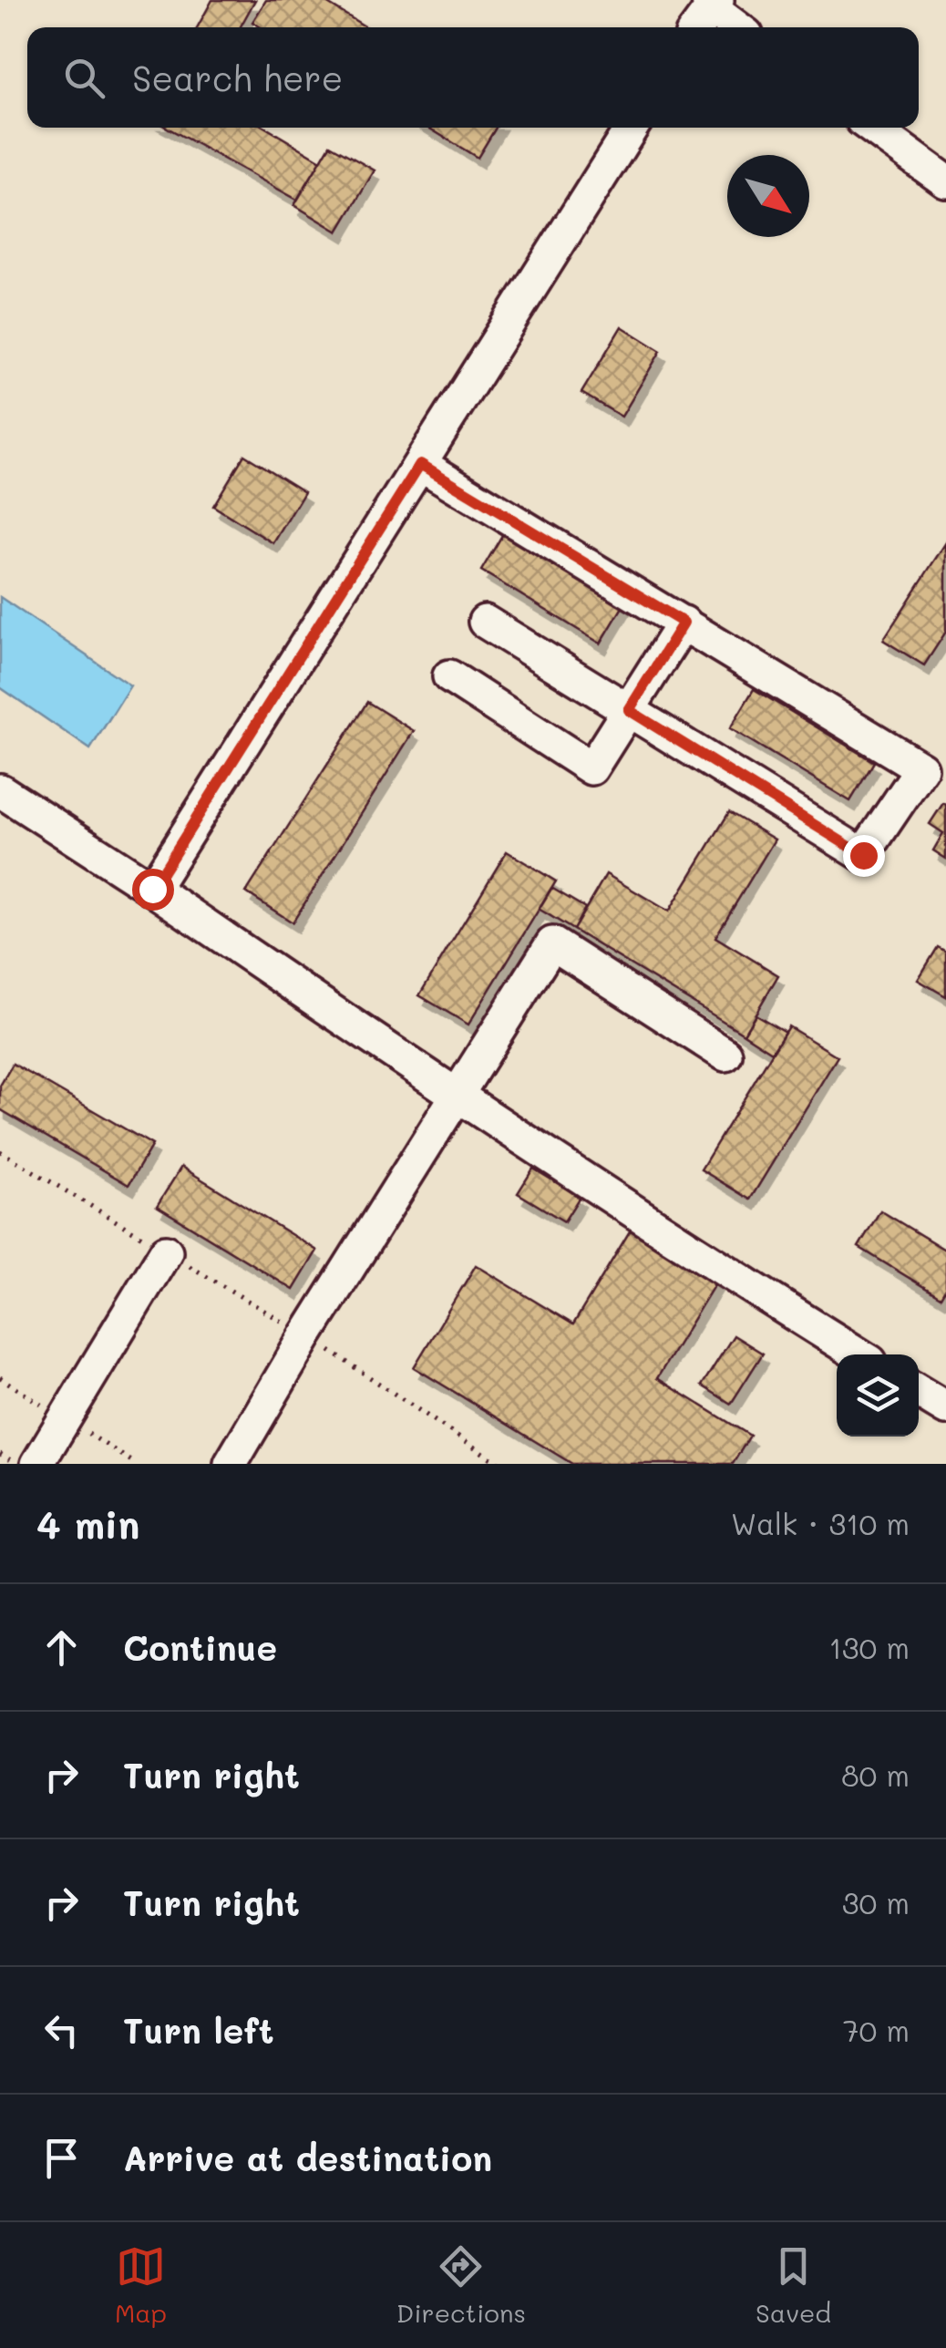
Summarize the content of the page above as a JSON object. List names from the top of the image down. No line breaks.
{"north":"bottom right","page":{"search":"Search here","heading":["4 min","Walk · 310 m"],"list":[["Continue","130 m"],["Turn right","80 m"],["Turn right","30 m"],["Turn left","70 m"],"Arrive at destination"],"nav":["Map","Directions","Saved"]}}
